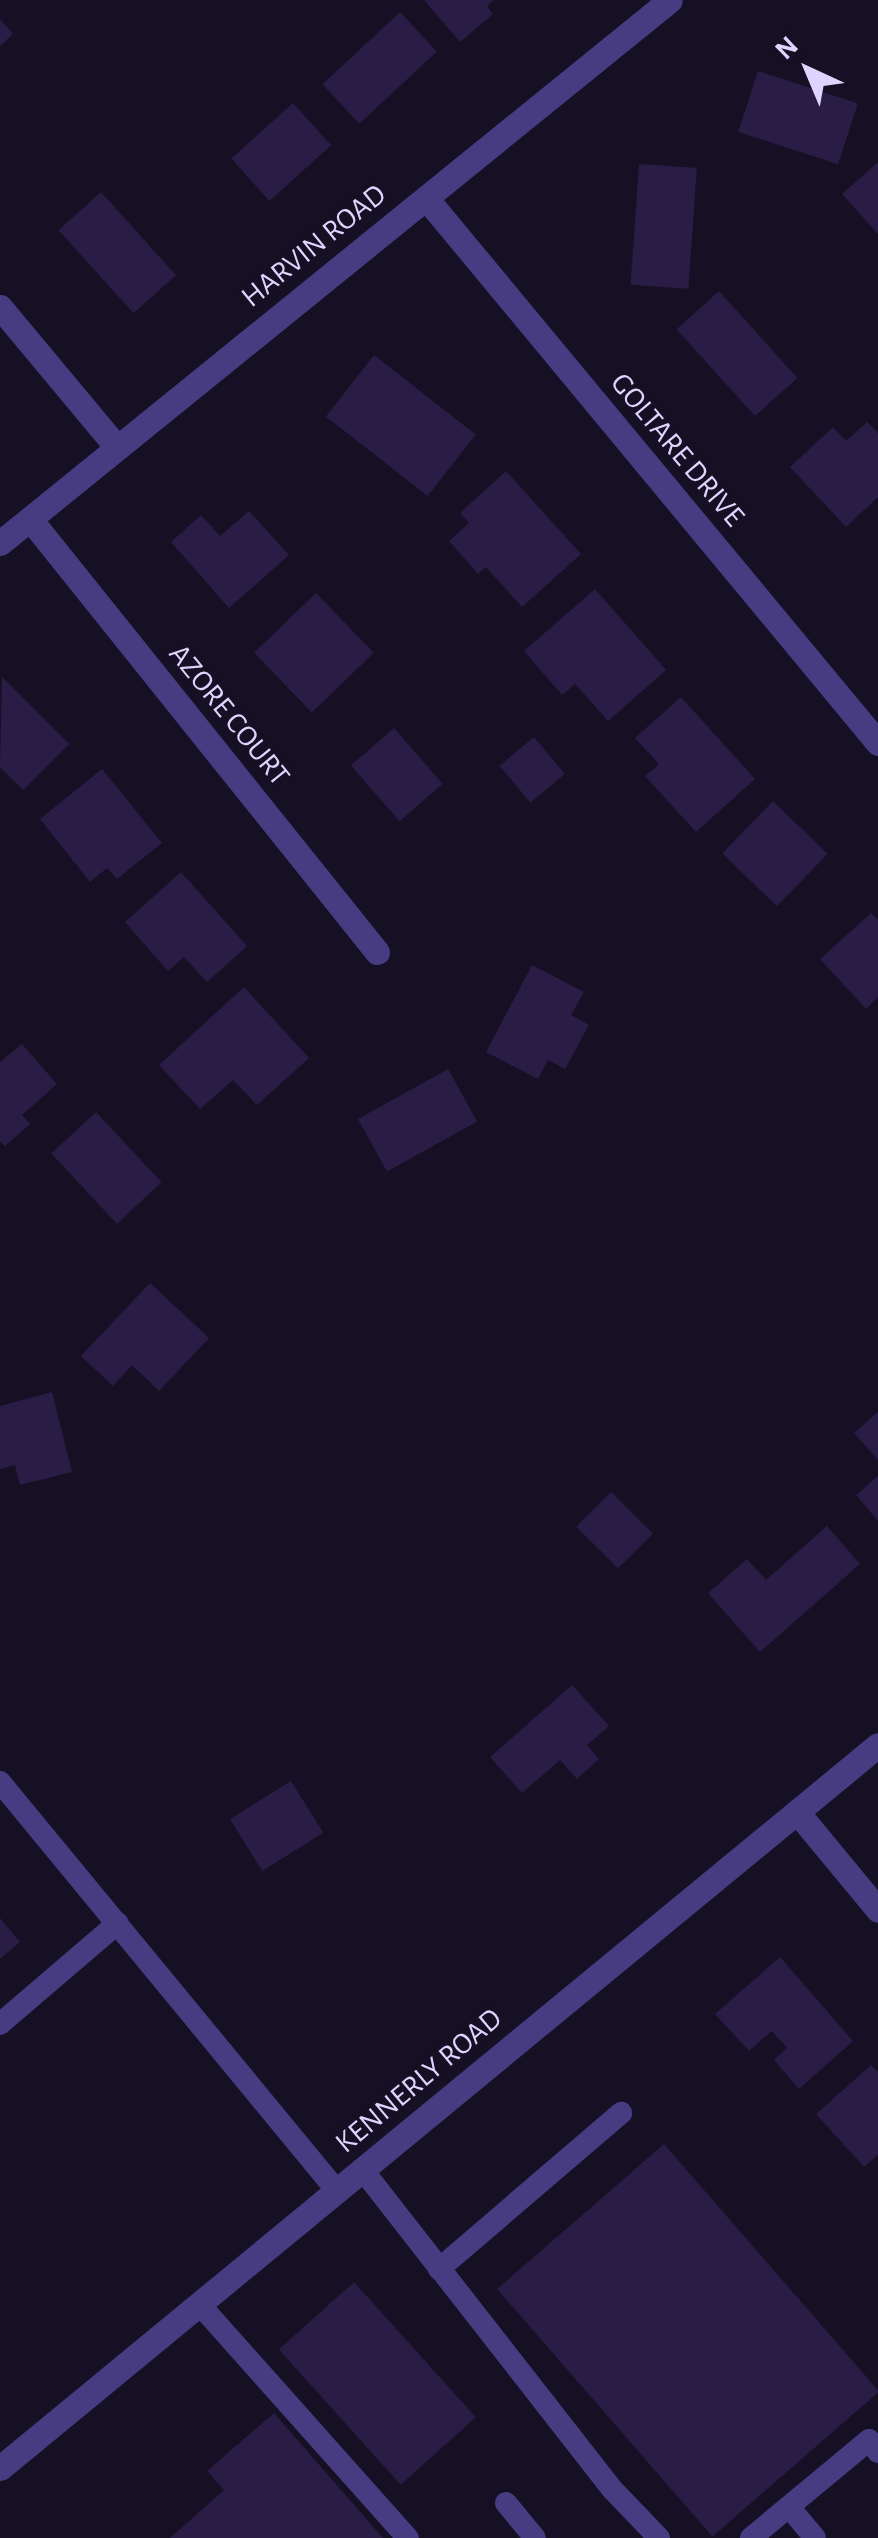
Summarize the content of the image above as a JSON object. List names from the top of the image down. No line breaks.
{"streets":{"street":["HARVIN ROAD","GOLTARE DRIVE","AZORE COURT","KENNERLY ROAD"]},"crossings":[["HARVIN ROAD","GOLTARE DRIVE"],["HARVIN ROAD","AZORE COURT"]],"north":"top left"}
